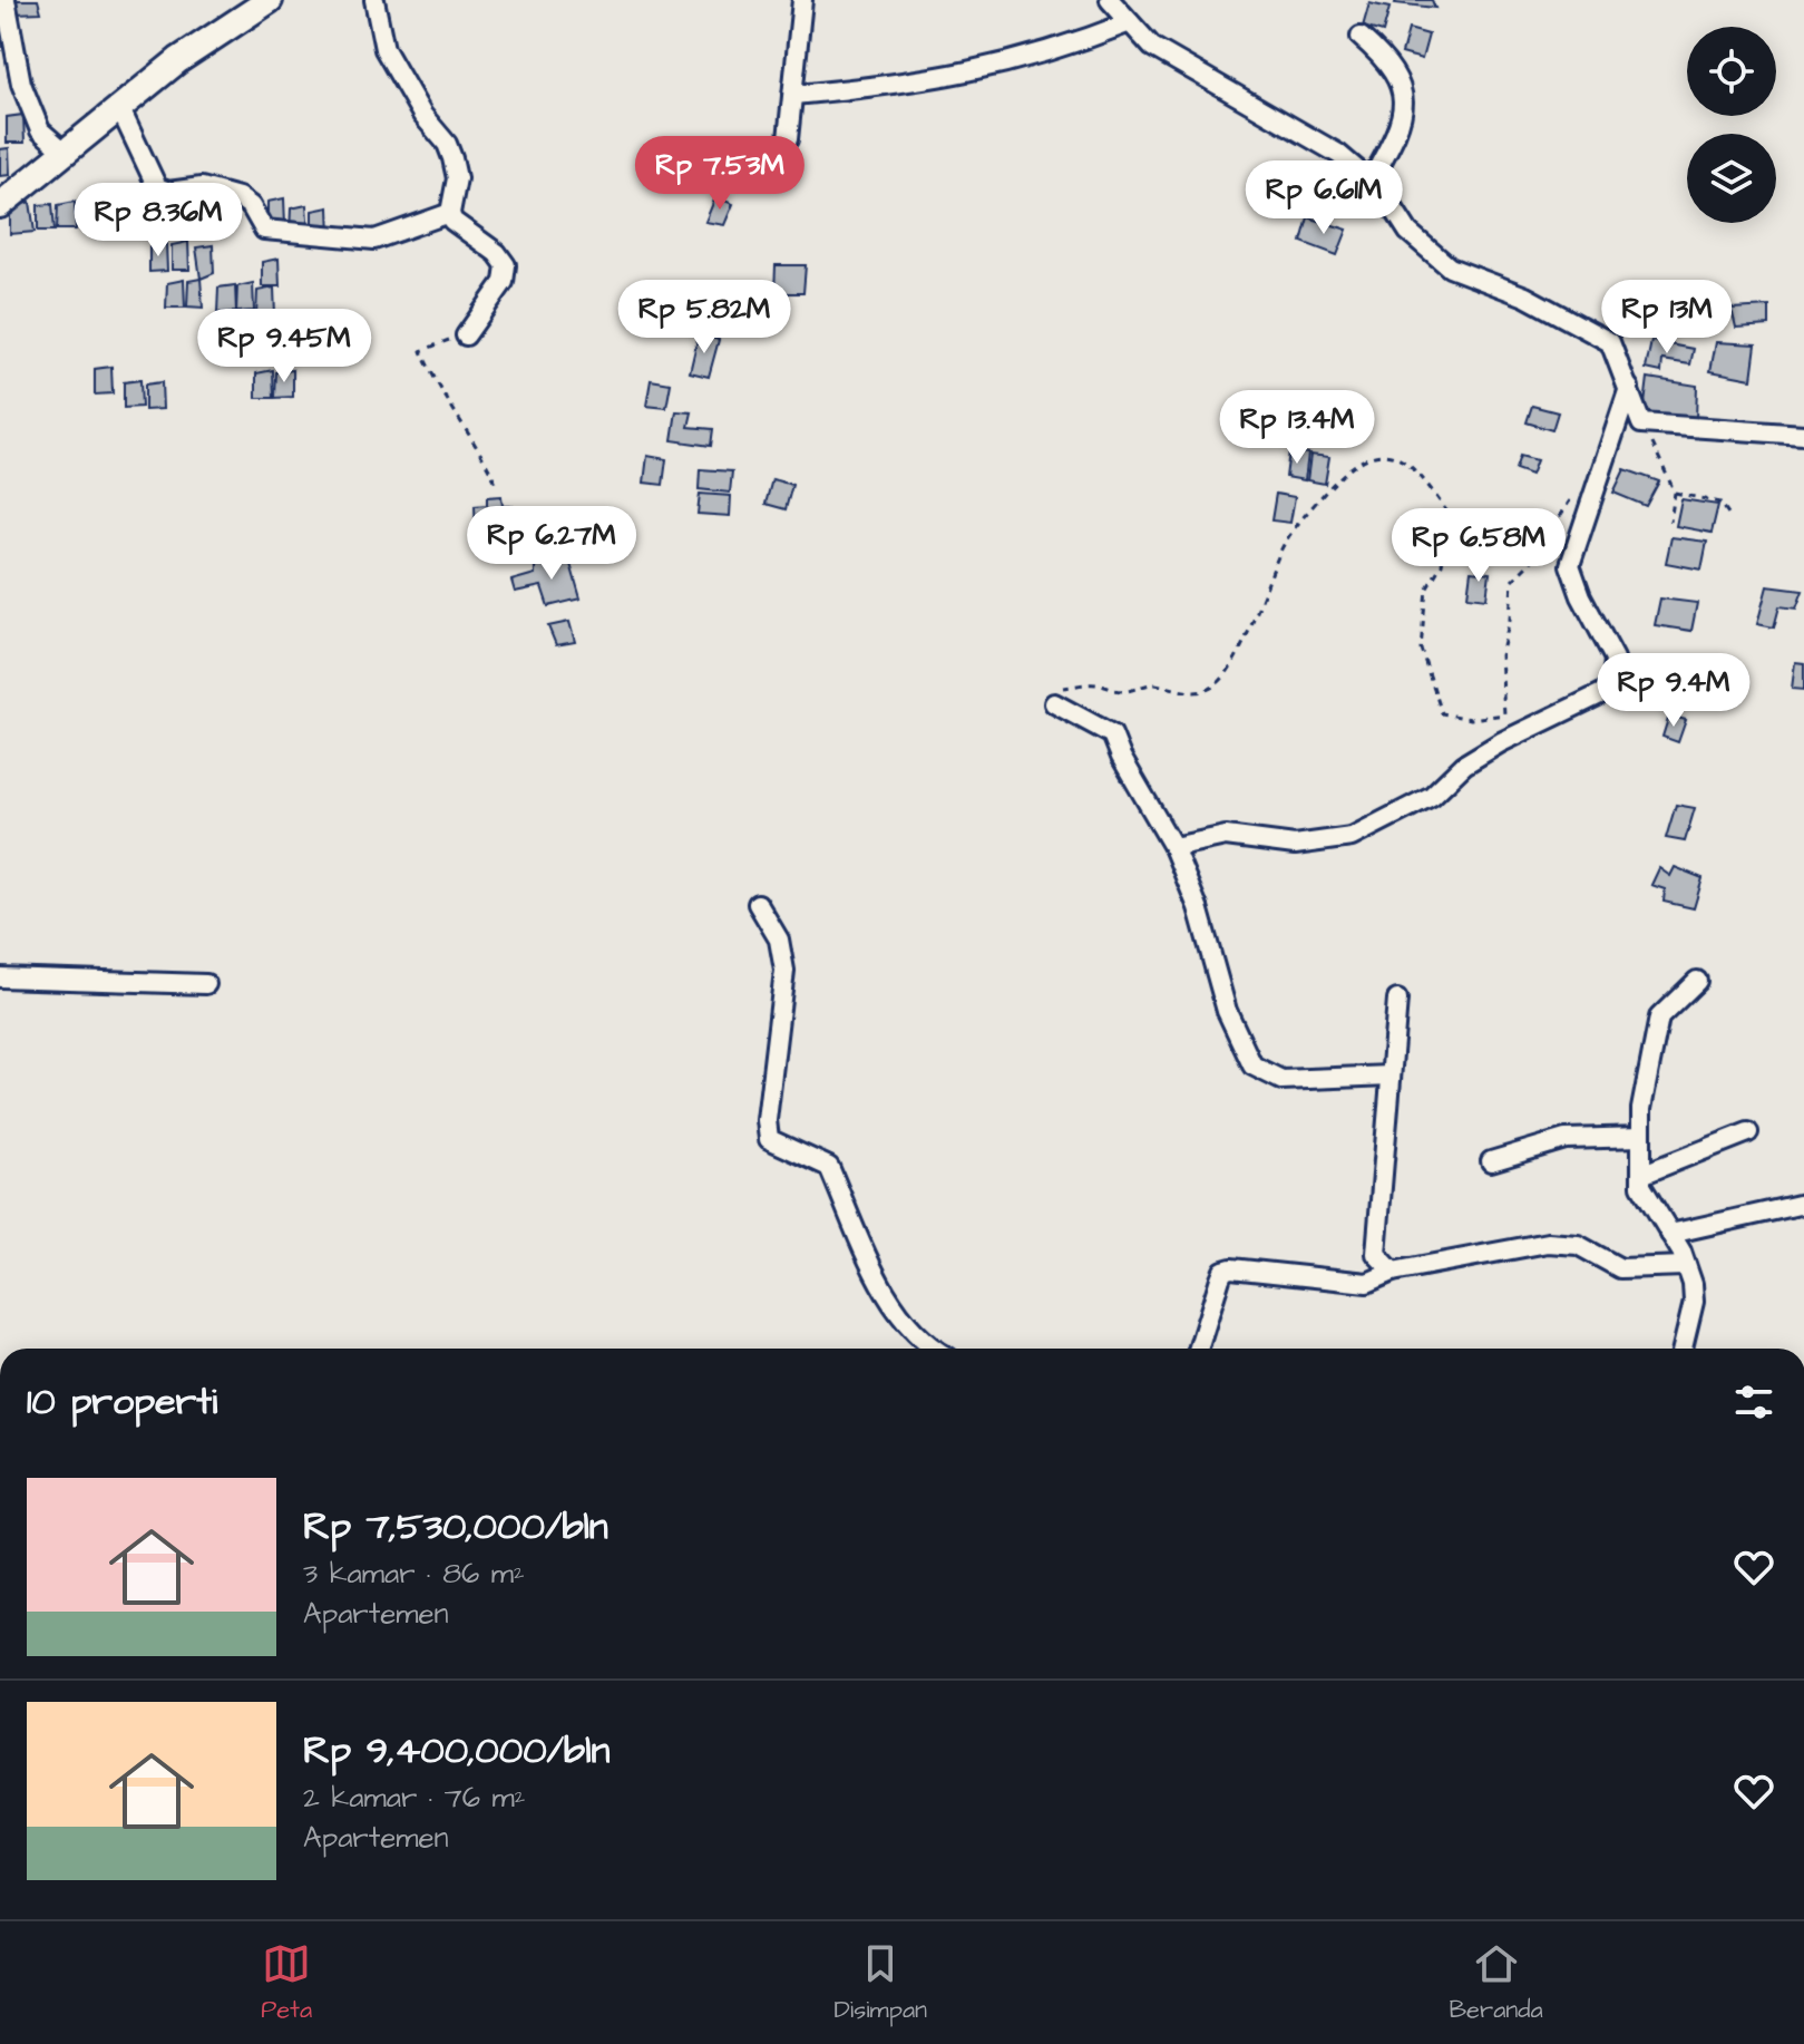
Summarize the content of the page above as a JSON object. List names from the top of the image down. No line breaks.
{"page":{"price":["Rp 7.53M","Rp 6.61M","Rp 8.36M","Rp 5.82M","Rp 13M","Rp 9.45M","Rp 13.4M","Rp 6.27M","Rp 6.58M","Rp 9.4M"],"heading":"10 properti","list":[{"name":"Rp 7,530,000/bln","note":"3 kamar · 86 m² · Apartemen"},{"name":"Rp 9,400,000/bln","note":"2 kamar · 76 m² · Apartemen"}],"tabs":["Peta","Disimpan","Beranda"]}}
